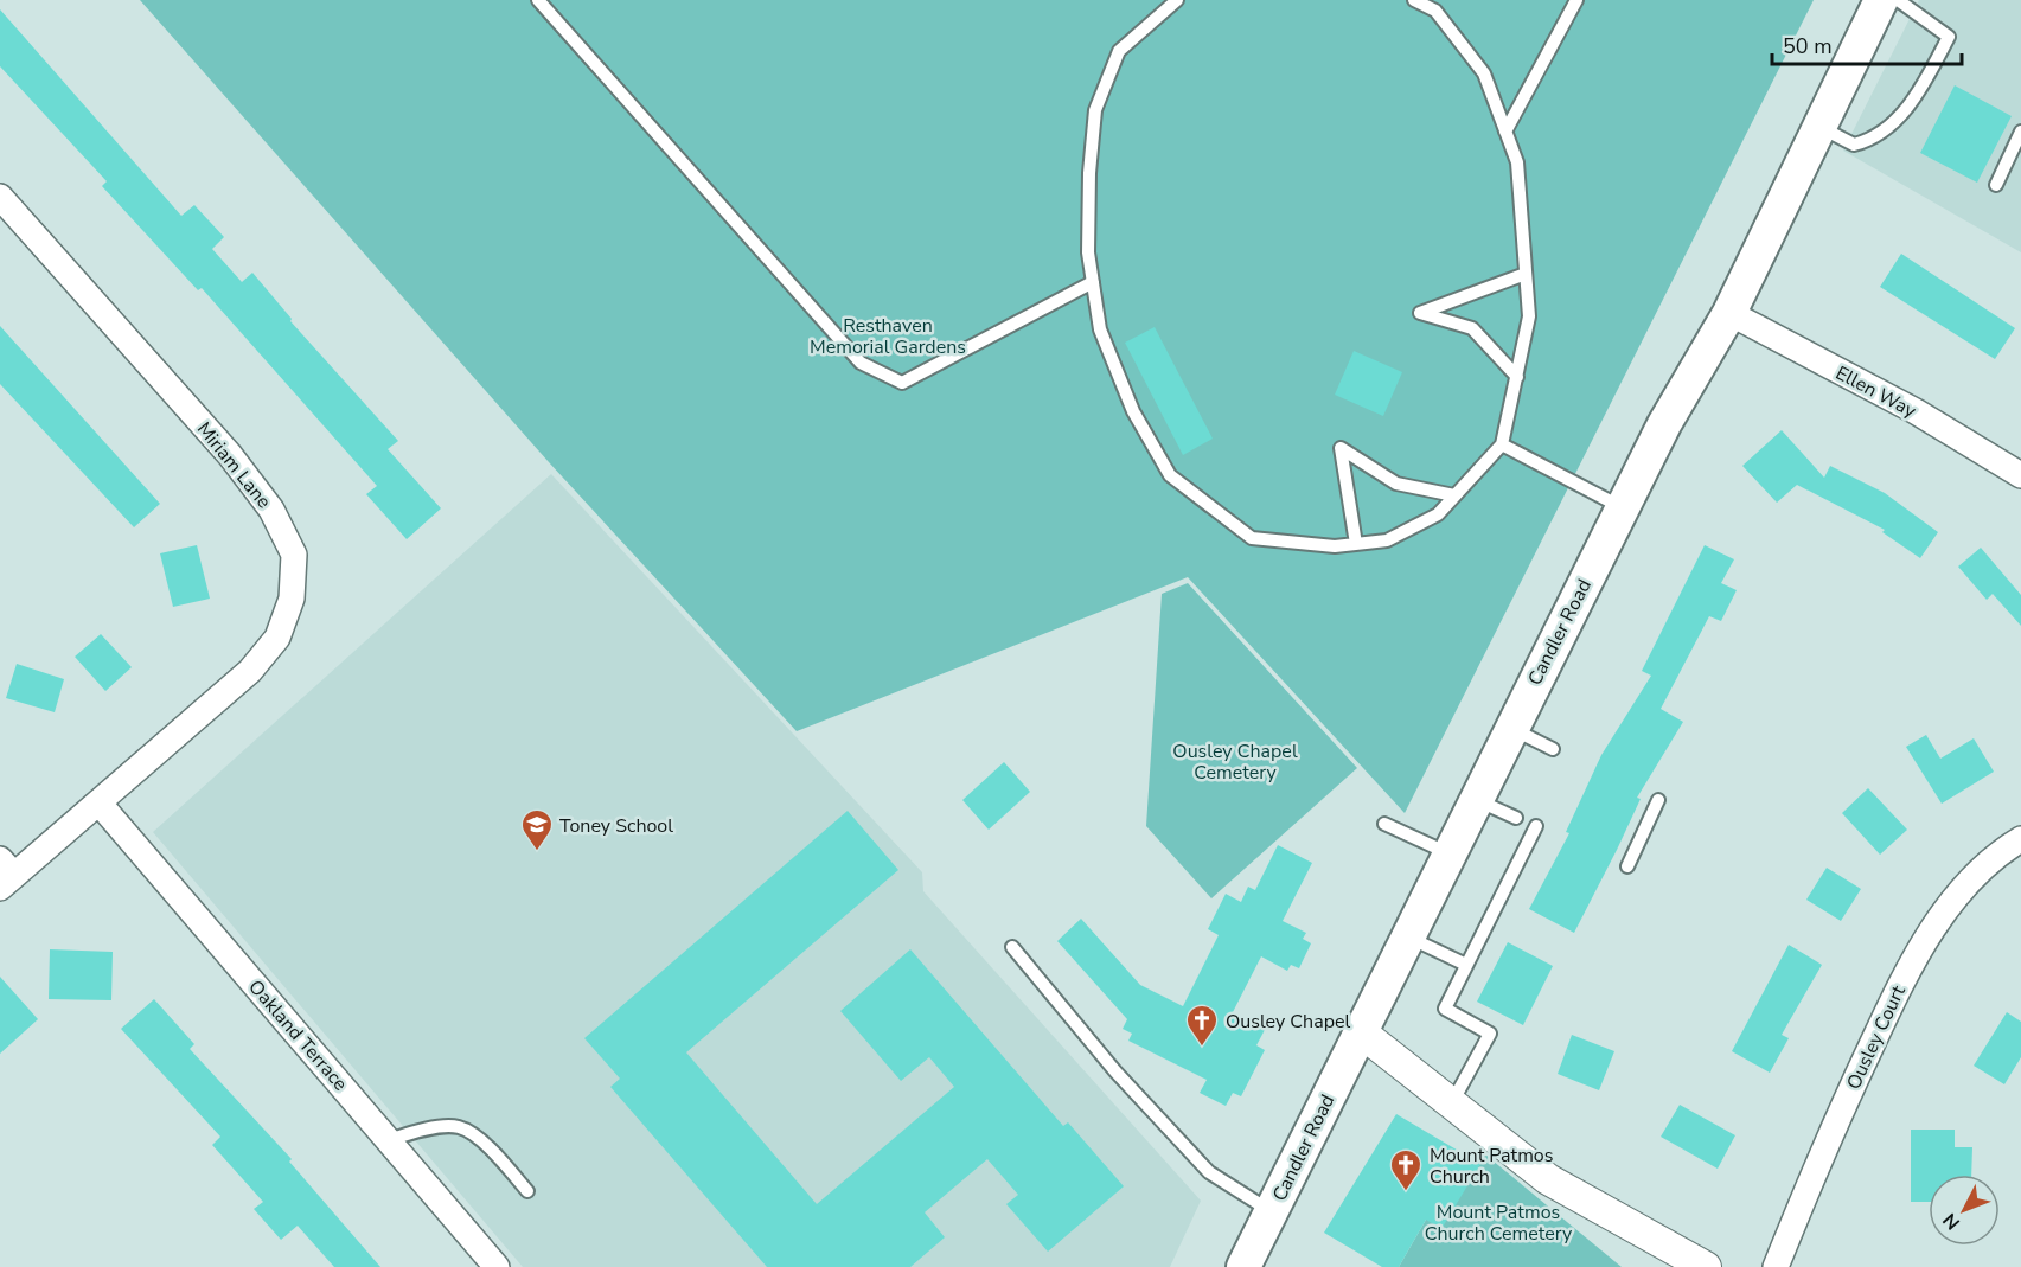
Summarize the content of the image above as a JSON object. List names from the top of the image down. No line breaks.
{"streets":{"main road":["Candler Road"],"street":["Ellen Way","Miriam Lane","Oakland Terrace","Ousley Court"]},"crossings":[["Ellen Way","Candler Road"],["Miriam Lane","Oakland Terrace"]],"parks":["Resthaven Memorial Gardens","Ousley Chapel Cemetery","Mount Patmos Church Cemetery"],"places":{"school or university":["Toney School"],"church":["Ousley Chapel","Mount Patmos Church"]},"scale_bar":"50 m","north":"bottom left"}
